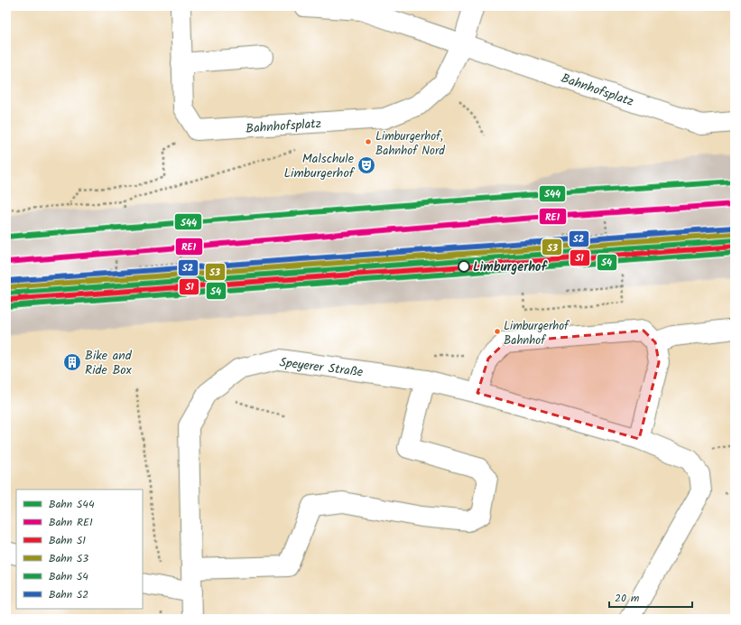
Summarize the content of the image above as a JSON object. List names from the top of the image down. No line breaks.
{"streets":{"street":["Bahnhofsplatz","Speyerer Straße"]},"places":{"other":["Limburgerhof, Bahnhof Nord","Limburgerhof","Limburgerhof Bahnhof"],"theatre":["Malschule Limburgerhof"],"building":["Bike and Ride Box"]},"lines":["rail line S44","rail line RE1","rail line S2","rail line S3","rail line S1","rail line S4"],"legend":["Bahn S44","Bahn RE1","Bahn S1","Bahn S3","Bahn S4","Bahn S2"],"scale_bar":"20 m"}
